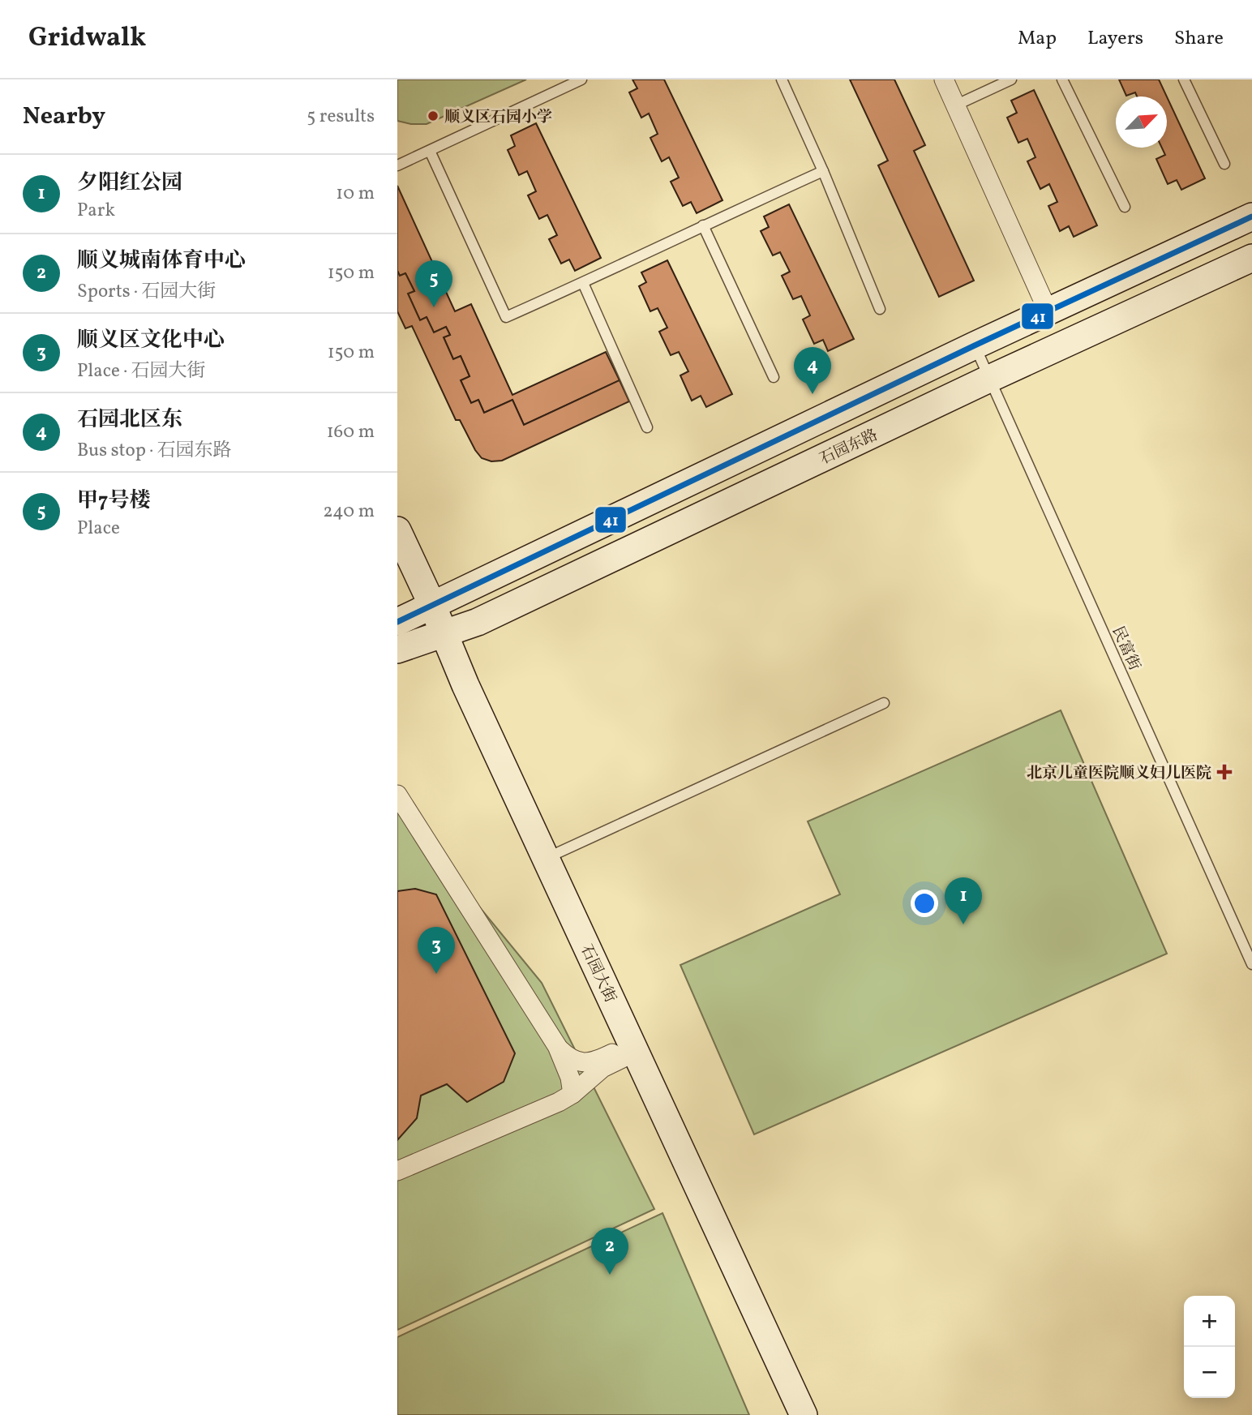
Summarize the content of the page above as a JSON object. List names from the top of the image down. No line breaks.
{"streets":{"main road":["石园东路","石园大街"],"lane":["民富街"]},"crossings":[["石园东路","民富街"],["石园东路","石园大街"]],"places":{"other":["顺义区石园小学"],"health":["北京儿童医院顺义妇儿医院"]},"lines":["transit line 41"],"north":"top right","page":{"header":"Gridwalk","nav":["Map","Layers","Share"],"heading":["Nearby","5 results"],"list":[{"mark":"1","name":"夕阳红公园","note":"Park","value":"10 m"},{"mark":"2","name":"顺义城南体育中心","note":"Sports · 石园大街","value":"150 m"},{"mark":"3","name":"顺义区文化中心","note":"Place · 石园大街","value":"150 m"},{"mark":"4","name":"石园北区东","note":"Bus stop · 石园东路","value":"160 m"},{"mark":"5","name":"甲7号楼","note":"Place","value":"240 m"}],"pins":["5","4","1","3","2"],"map_buttons":["+","−"]}}
